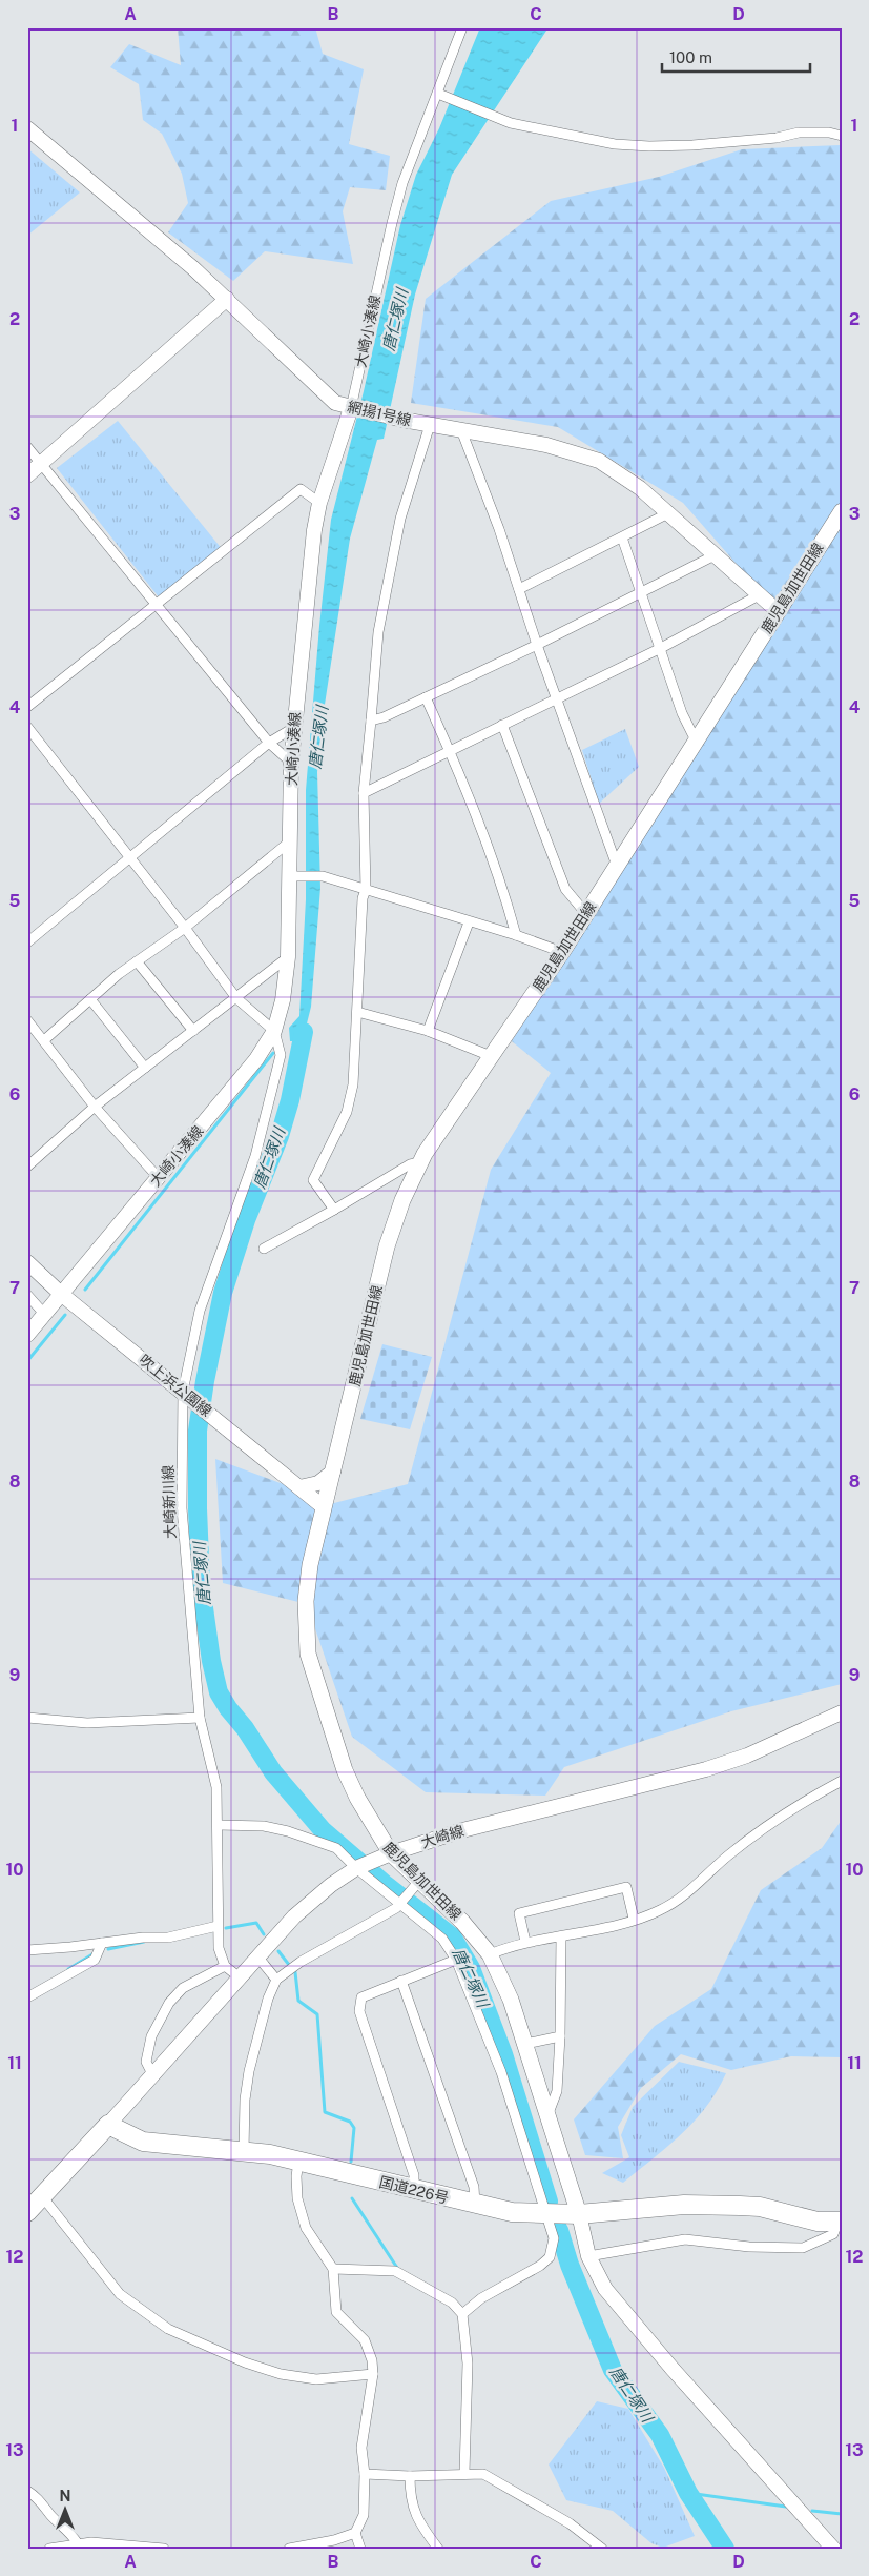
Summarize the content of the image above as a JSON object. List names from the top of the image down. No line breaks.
{"streets":{"highway":["国道226号"],"main road":["鹿児島加世田線"],"street":["大崎小湊線","網揚1号線","吹上浜公園線","大崎新川線","大崎線"]},"crossings":[["大崎小湊線","網揚1号線"],["大崎小湊線","吹上浜公園線"],["大崎小湊線","大崎新川線"],["網揚1号線","鹿児島加世田線"],["鹿児島加世田線","吹上浜公園線"],["鹿児島加世田線","大崎線"],["鹿児島加世田線","国道226号"],["吹上浜公園線","大崎新川線"],["大崎線","国道226号"]],"water":["唐仁塚川"],"scale_bar":"100 m","north":"top","grid":{"columns":["A","B","C","D"],"rows":["1","2","3","4","5","6","7","8","9","10","11","12","13"]}}
